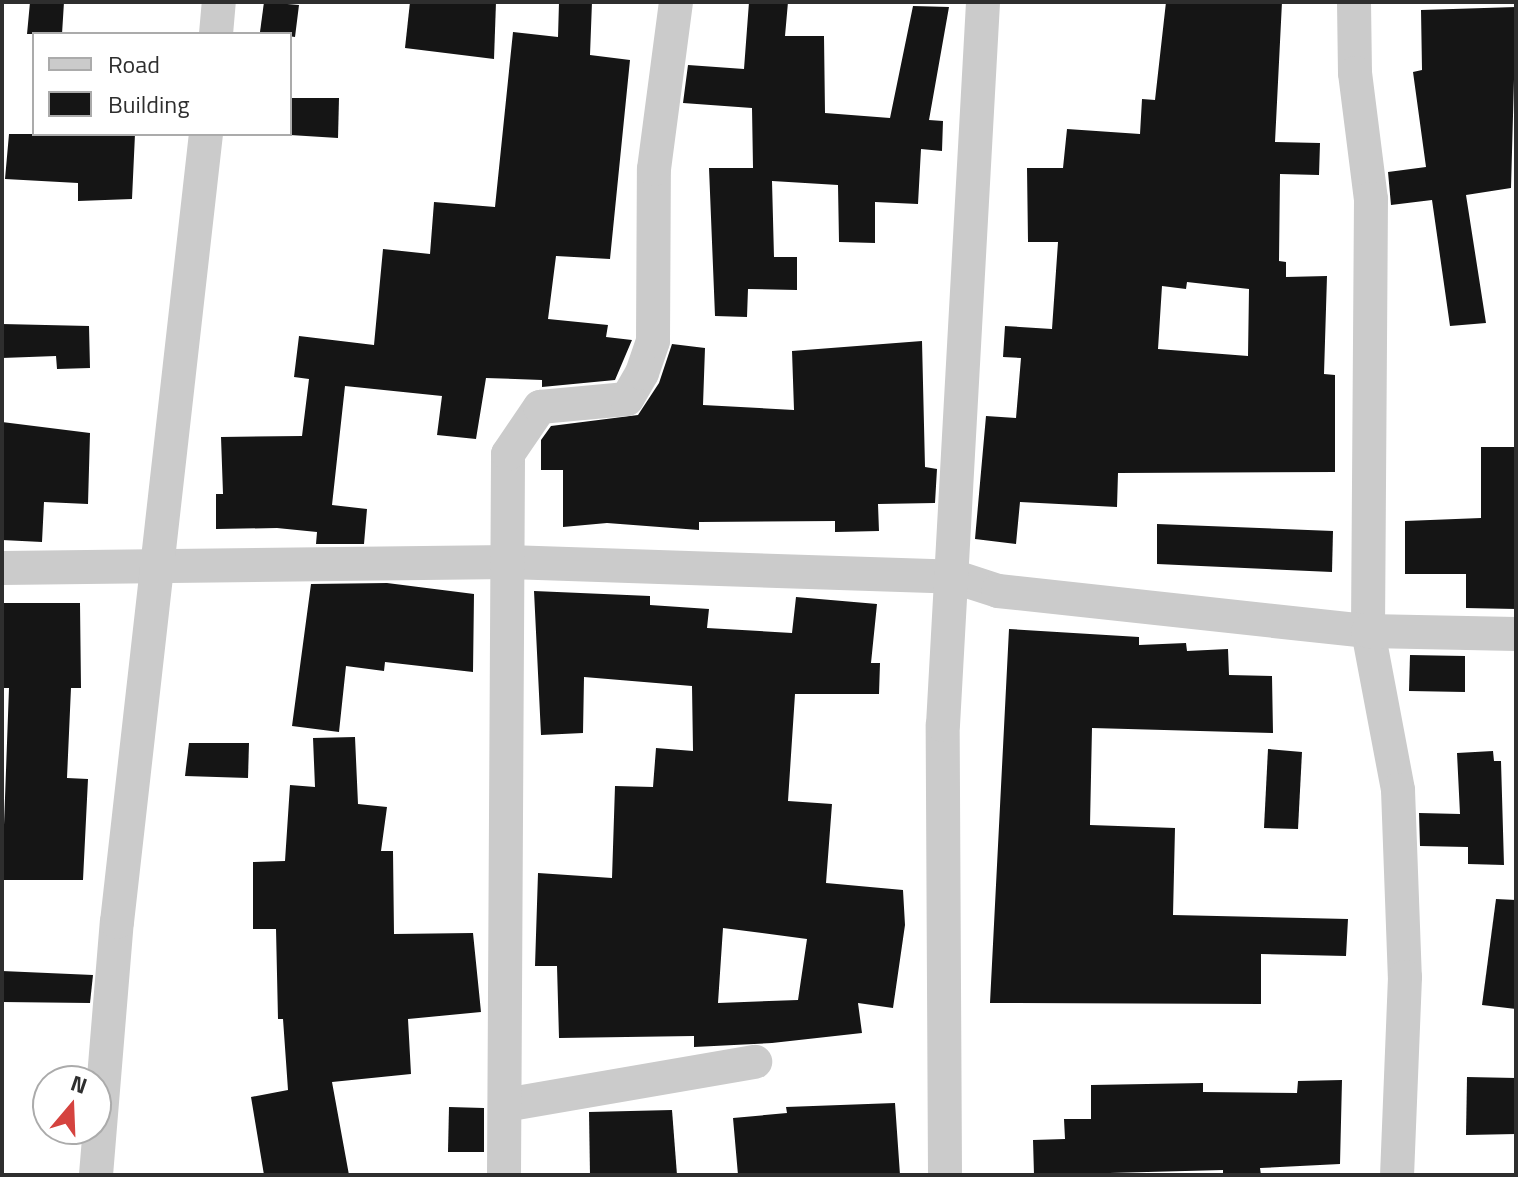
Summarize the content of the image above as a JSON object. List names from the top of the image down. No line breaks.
{"legend":["Road","Building"],"north":"top"}
